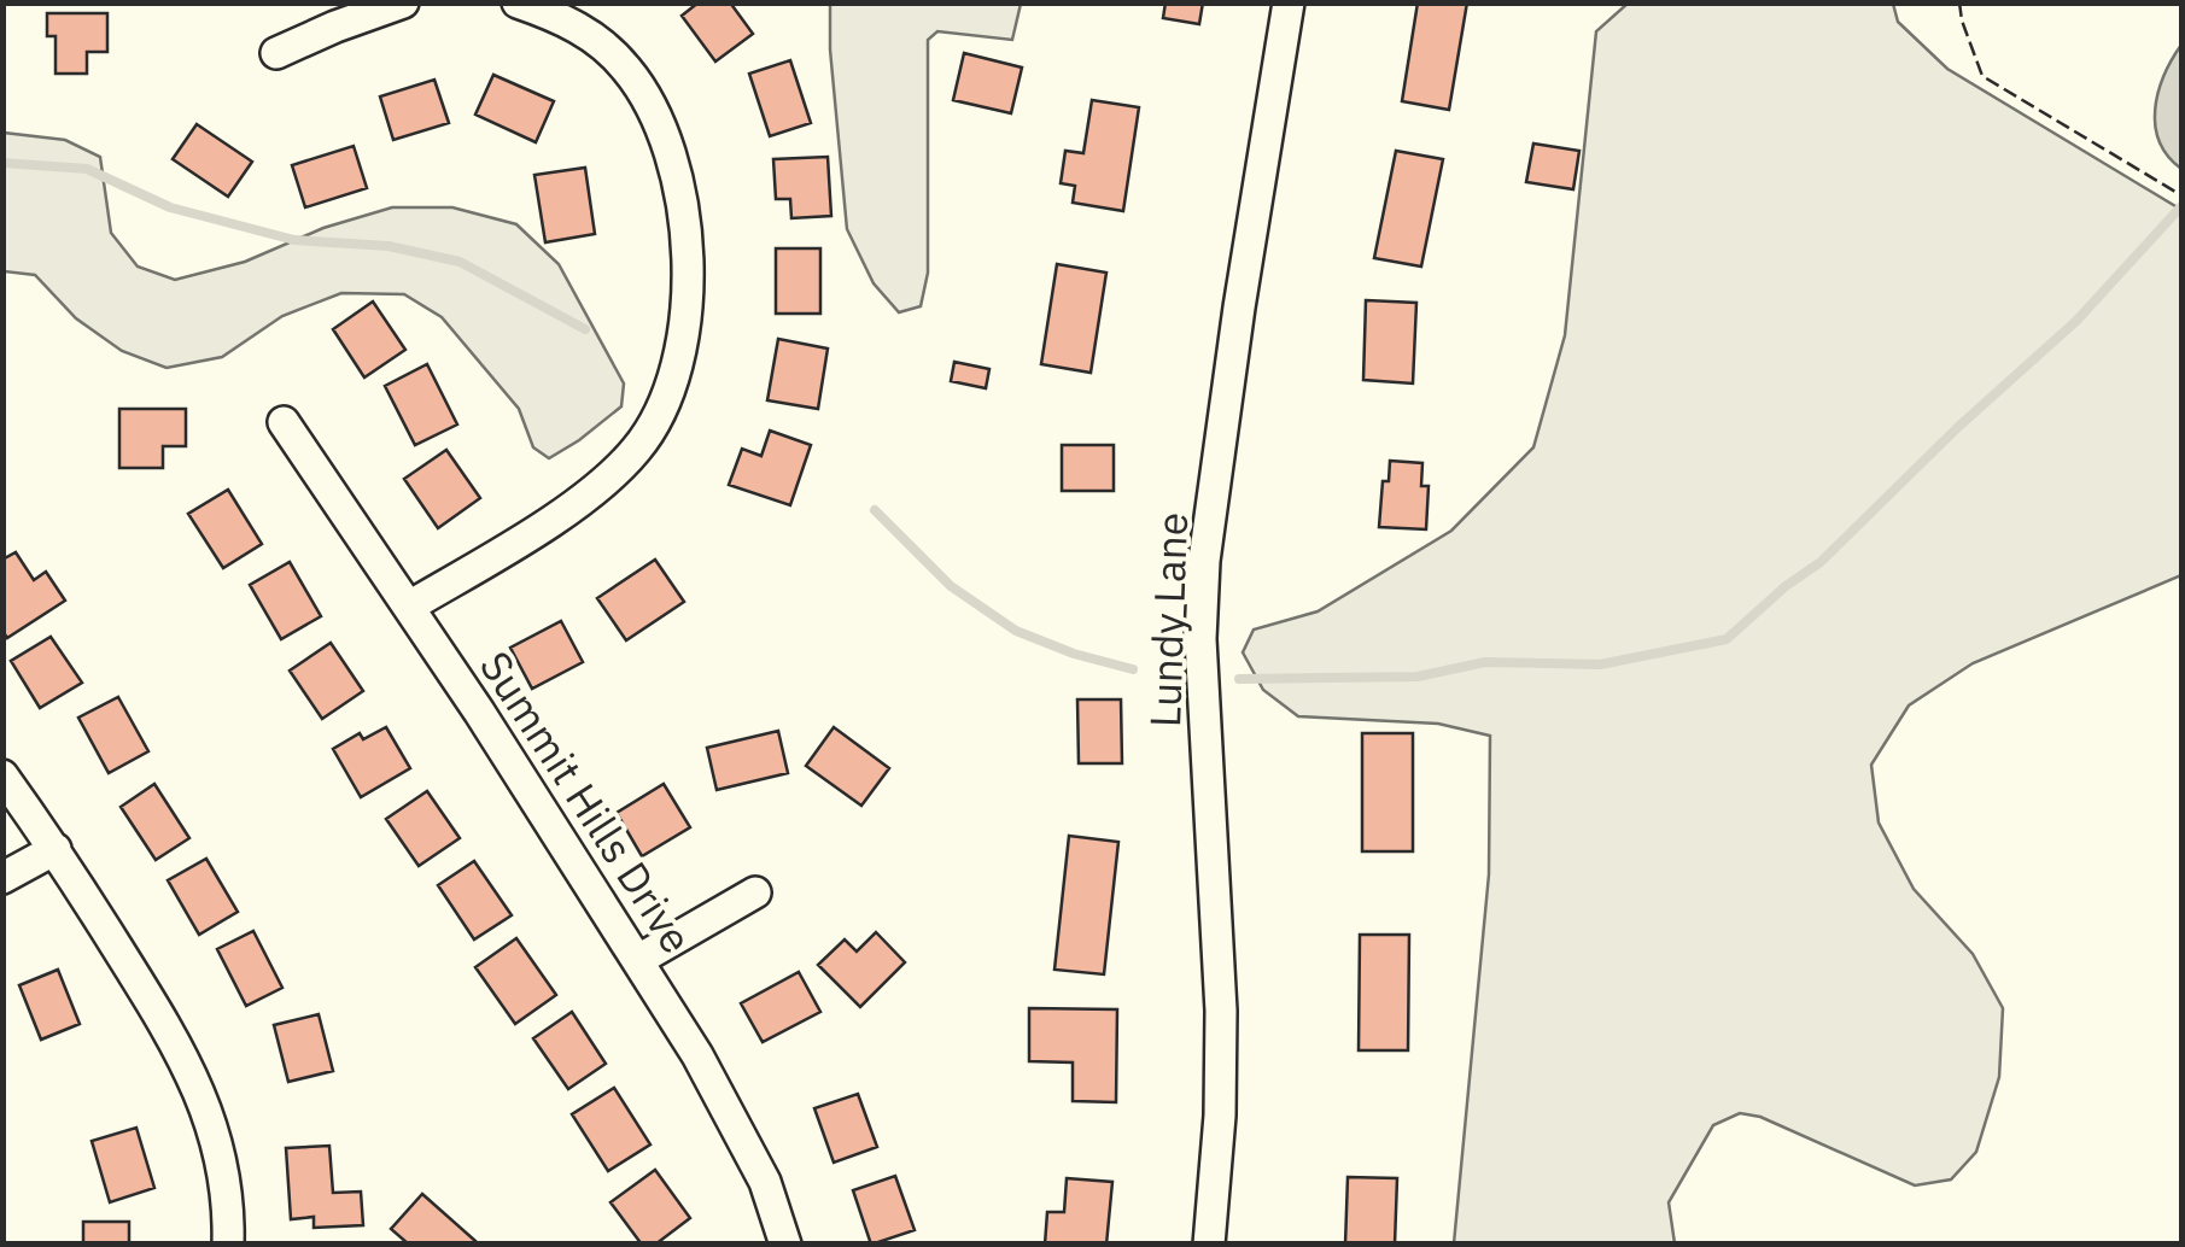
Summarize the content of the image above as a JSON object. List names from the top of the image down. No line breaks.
{"streets":{"street":["Lundy Lane","Summit Hills Drive"]}}
